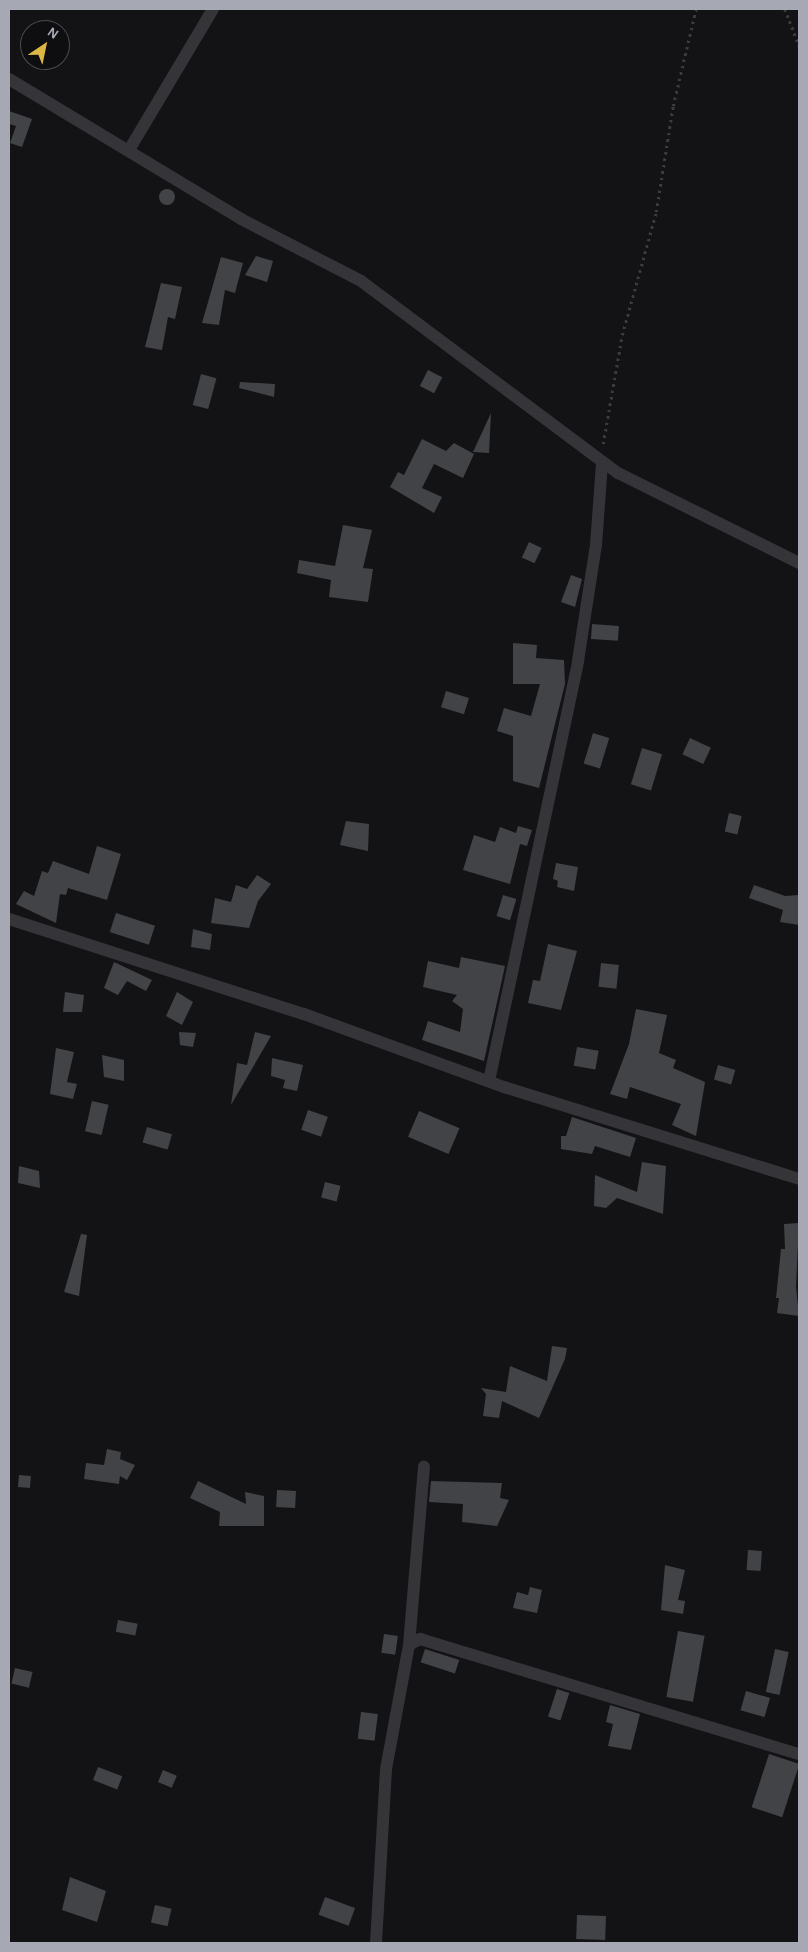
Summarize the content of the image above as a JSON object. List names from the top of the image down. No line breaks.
{"north":"top right"}
